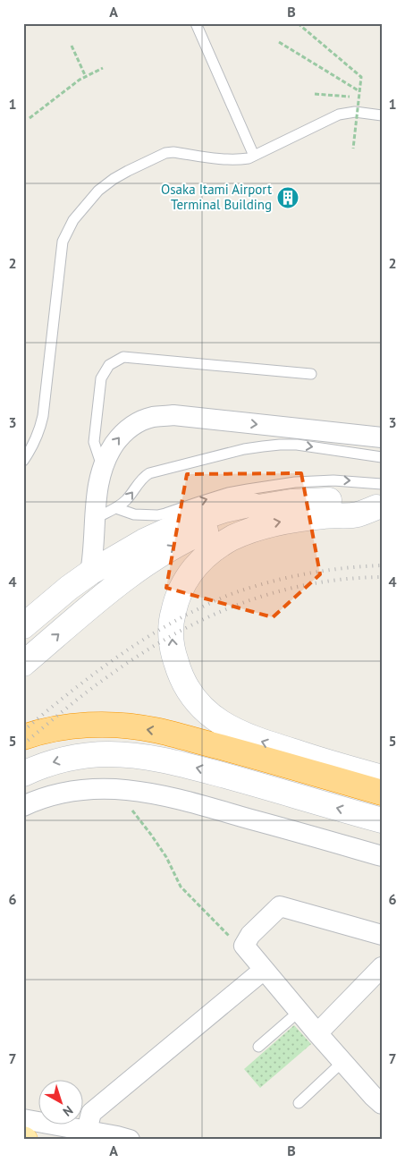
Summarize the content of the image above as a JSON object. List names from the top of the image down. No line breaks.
{"places":{"building":["Osaka Itami Airport Terminal Building"]},"north":"bottom right","grid":{"columns":["A","B"],"rows":["1","2","3","4","5","6","7"]}}
